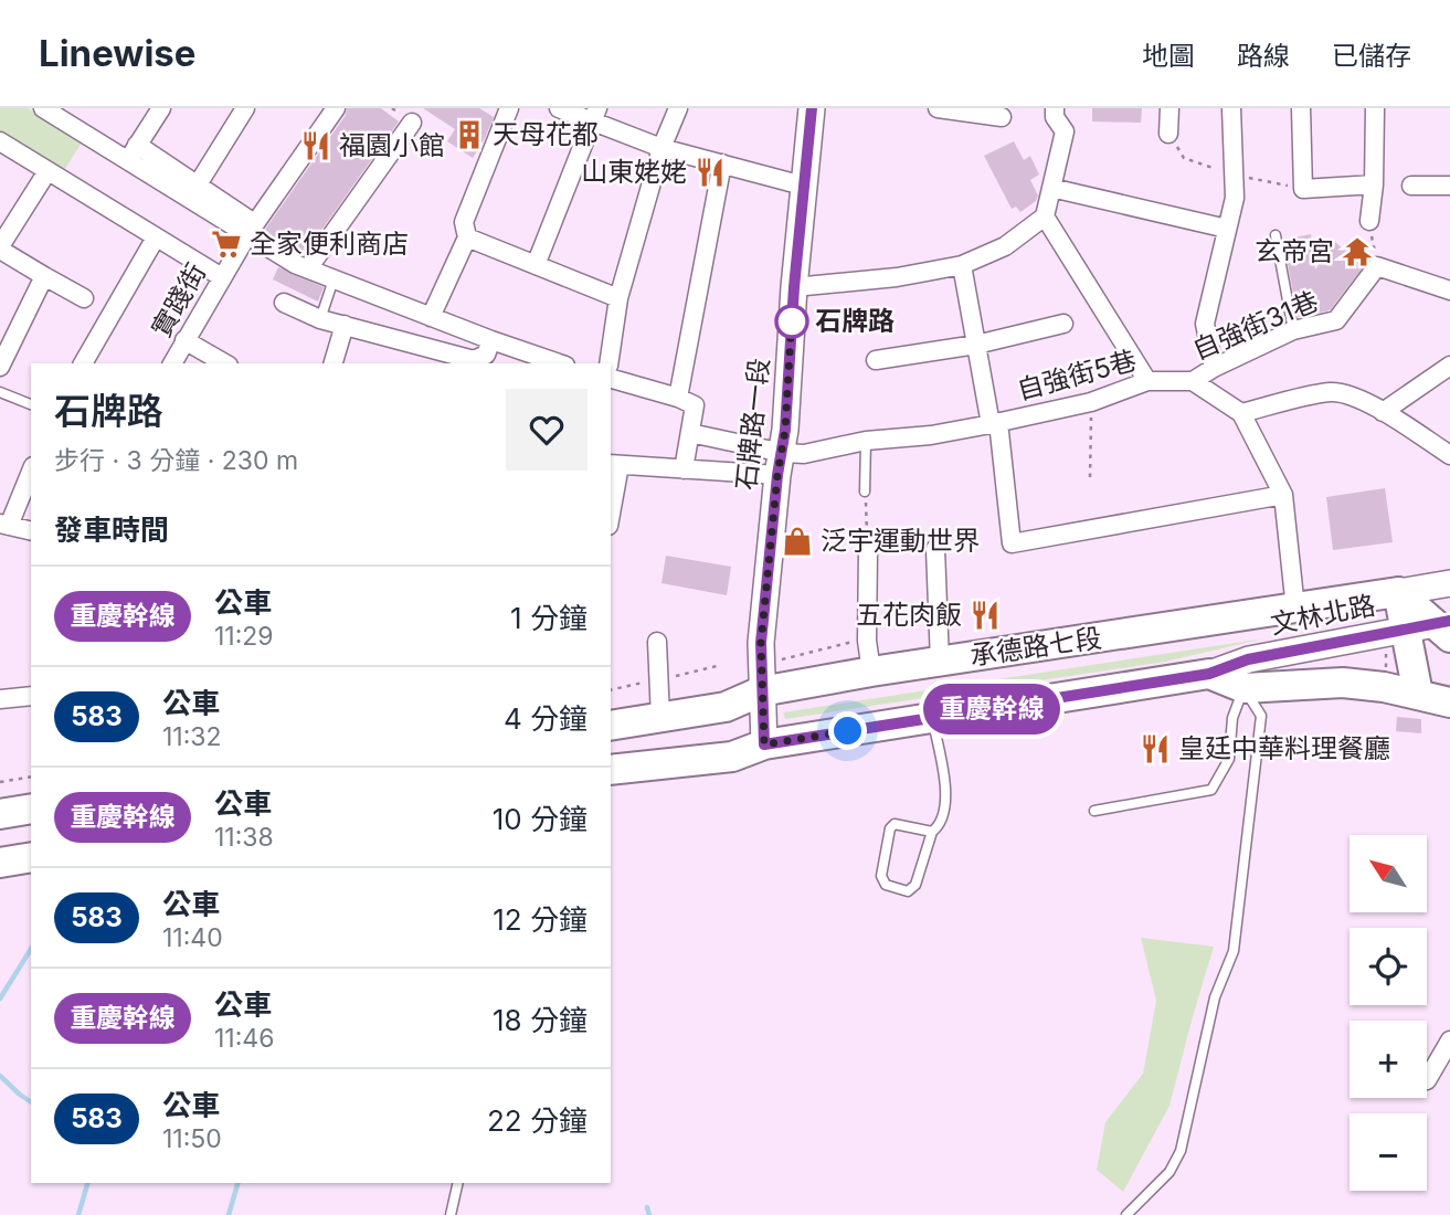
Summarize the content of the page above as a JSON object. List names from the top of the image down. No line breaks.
{"streets":{"main road":["承德路七段"],"street":["實踐街","自強街31巷","自強街5巷","石牌路一段","文林北路"]},"crossings":[["自強街31巷","自強街5巷"],["自強街5巷","石牌路一段"],["石牌路一段","承德路七段"],["文林北路","承德路七段"]],"places":{"building":["天母花都"],"restaurant":["福園小館","山東姥姥","五花肉飯","皇廷中華料理餐廳"],"supermarket":["全家便利商店"],"temple":["玄帝宮"],"other":["石牌路"],"shop":["泛宇運動世界"]},"lines":["bus line 重慶幹線"],"north":"top left","page":{"header":"Linewise","nav":["地圖","路線","已儲存"],"on_map":"重慶幹線","heading":[["石牌路","步行 · 3 分鐘 · 230 m"],"發車時間"],"list":[{"mark":"重慶幹線","name":"公車","note":"11:29","value":"1 分鐘"},{"mark":"583","name":"公車","note":"11:32","value":"4 分鐘"},{"mark":"重慶幹線","name":"公車","note":"11:38","value":"10 分鐘"},{"mark":"583","name":"公車","note":"11:40","value":"12 分鐘"},{"mark":"重慶幹線","name":"公車","note":"11:46","value":"18 分鐘"},{"mark":"583","name":"公車","note":"11:50","value":"22 分鐘"}],"map_buttons":["+","−"]}}
